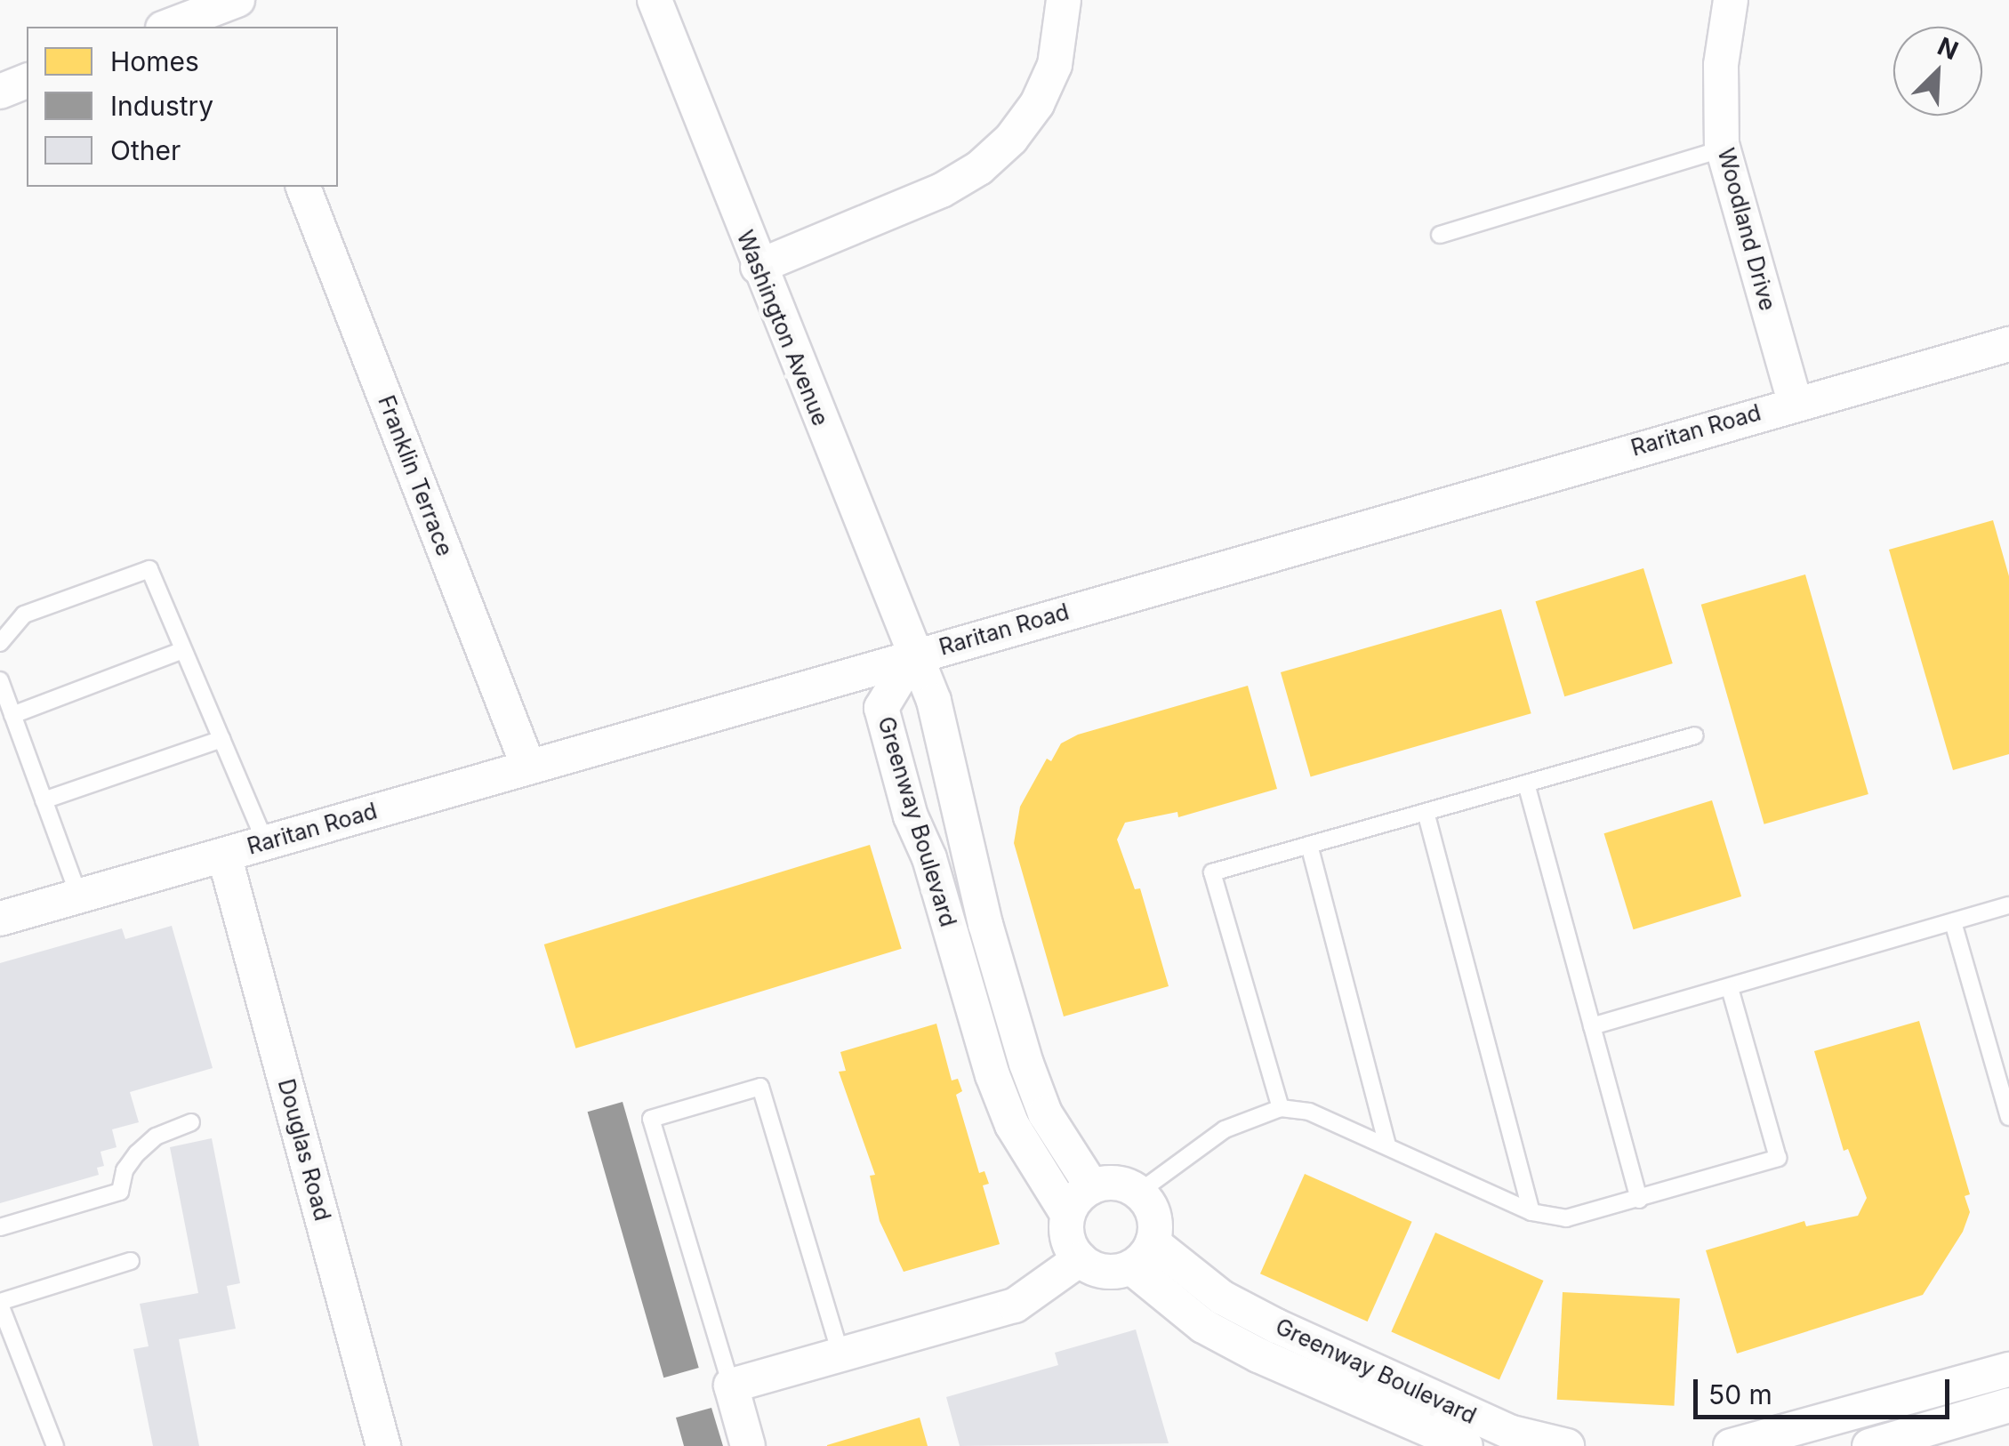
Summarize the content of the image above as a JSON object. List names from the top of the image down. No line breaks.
{"streets":{"street":["Woodland Drive","Washington Avenue","Raritan Road","Franklin Terrace","Greenway Boulevard","Douglas Road"]},"crossings":[["Woodland Drive","Raritan Road"],["Washington Avenue","Raritan Road"],["Washington Avenue","Greenway Boulevard"],["Raritan Road","Franklin Terrace"],["Raritan Road","Greenway Boulevard"],["Raritan Road","Douglas Road"]],"legend":["Homes","Industry","Other"],"scale_bar":"50 m","north":"top right"}
